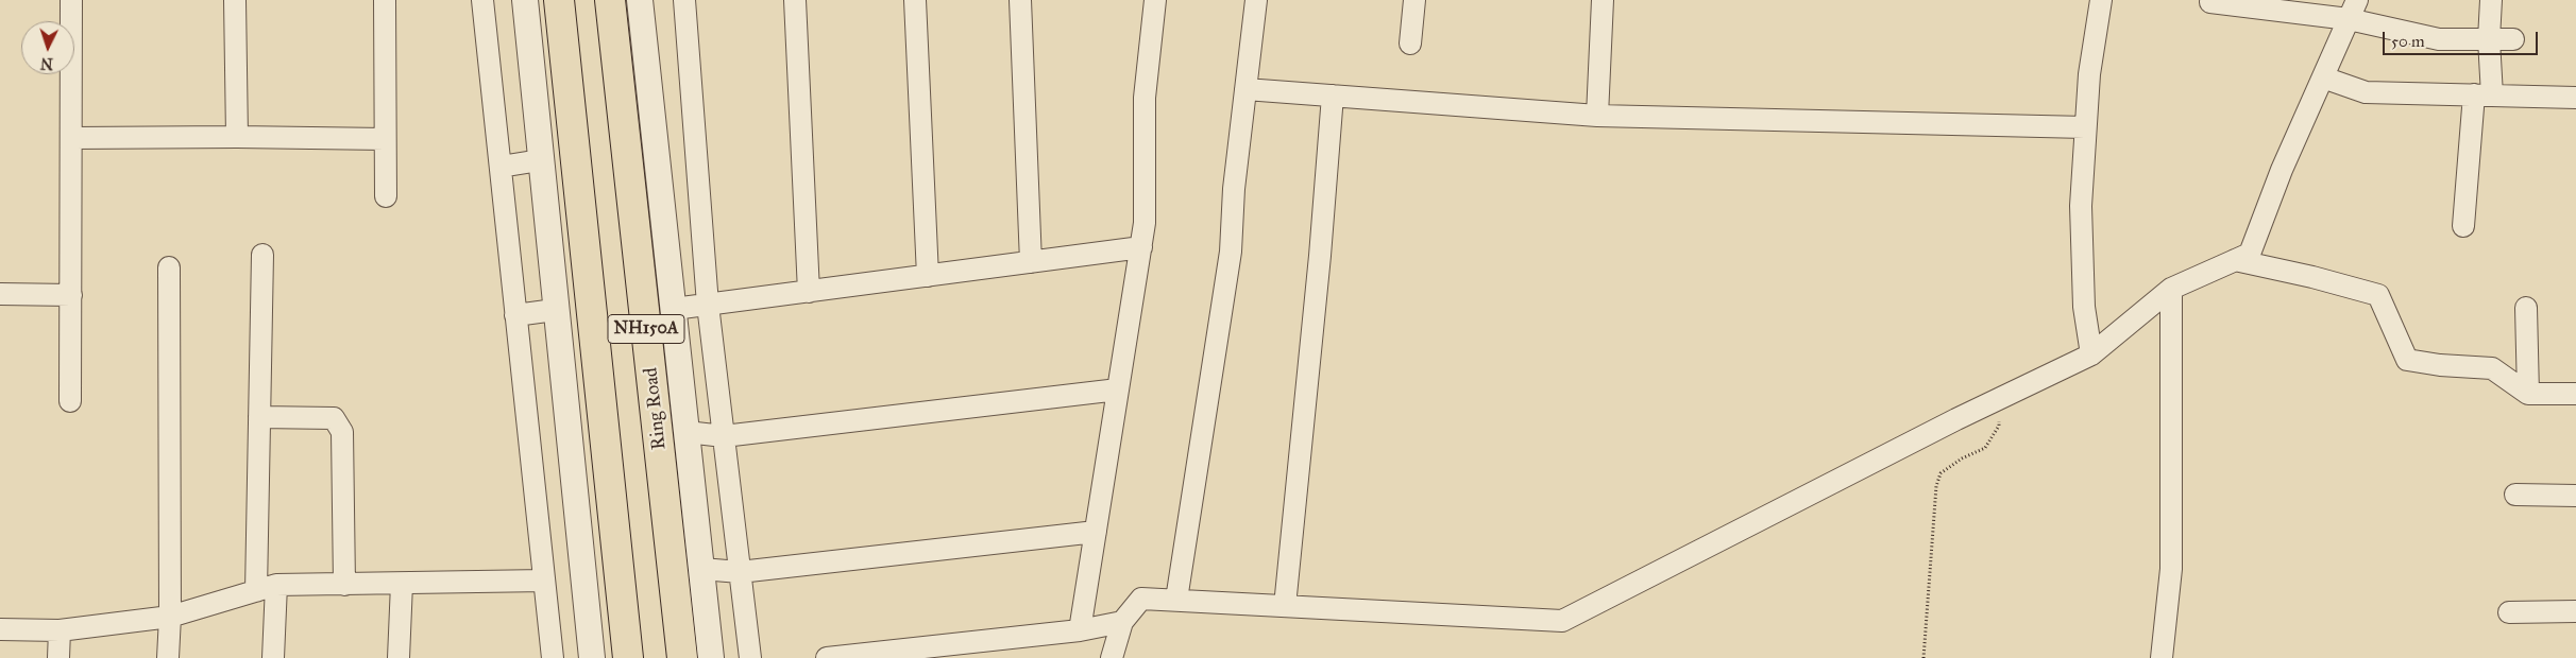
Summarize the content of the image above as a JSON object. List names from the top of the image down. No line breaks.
{"streets":{"highway":["NH150A","Ring Road"]},"scale_bar":"50 m","north":"bottom"}
